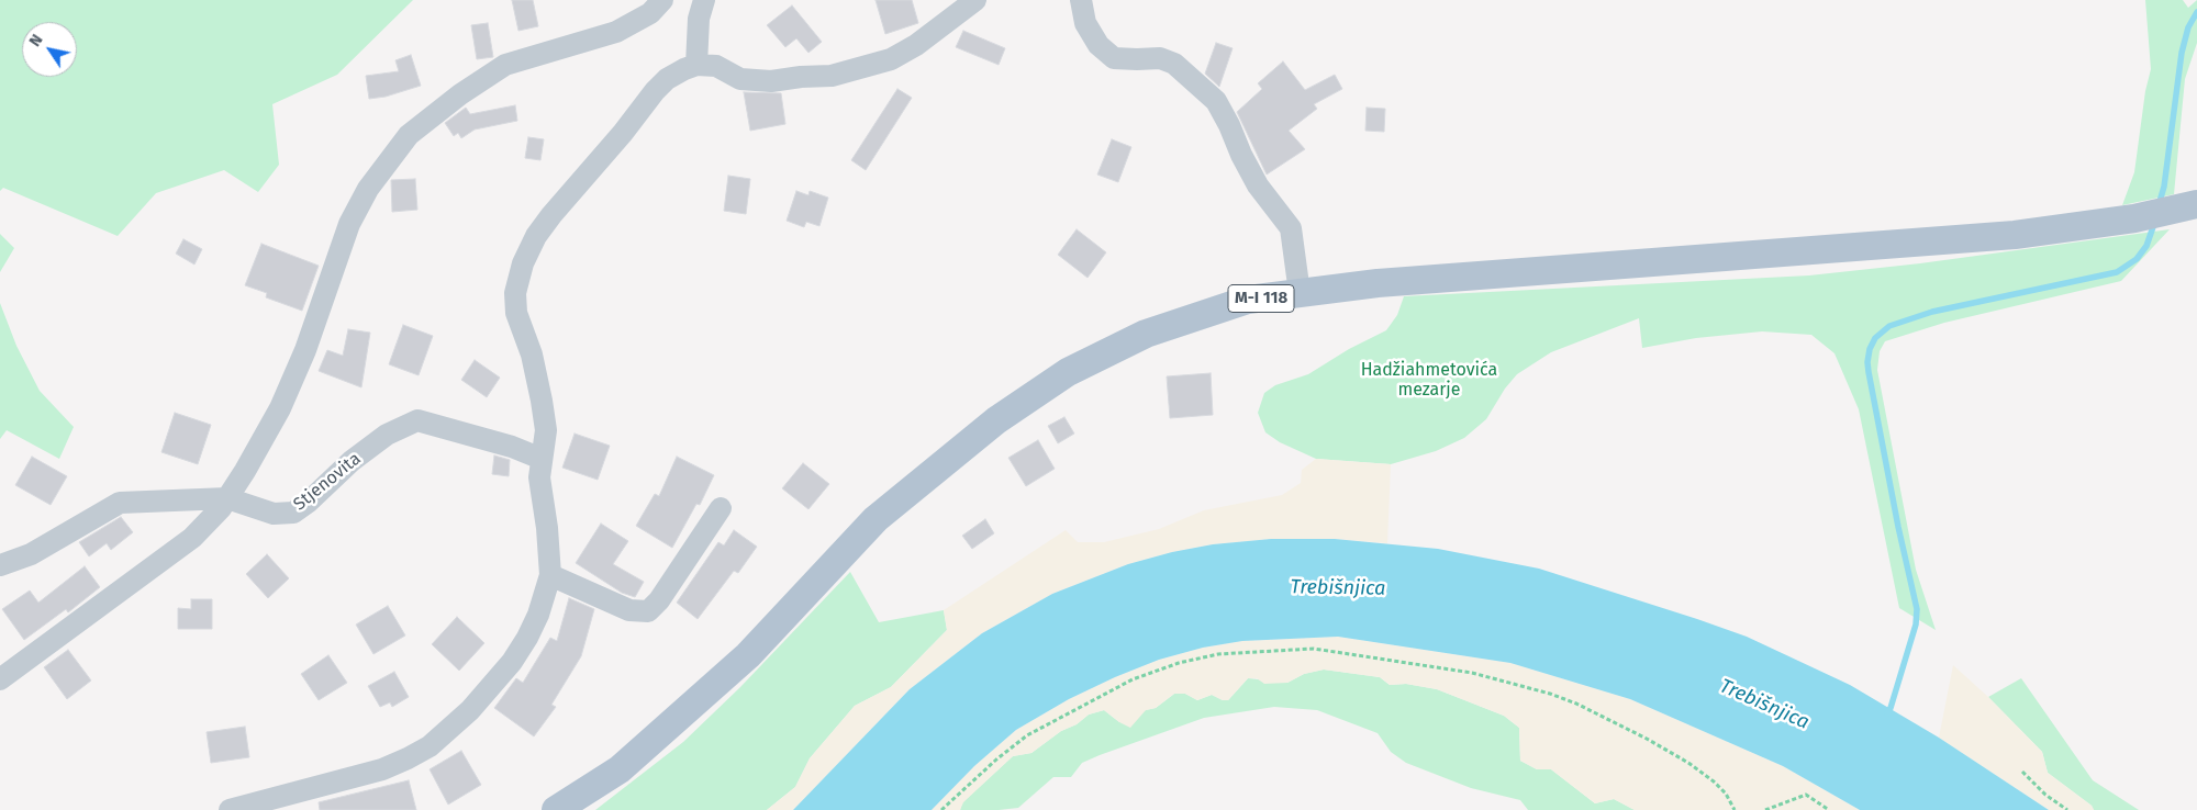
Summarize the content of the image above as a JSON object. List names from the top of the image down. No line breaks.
{"streets":{"main road":["M-I 118"],"street":["Stjenovita"]},"water":["Trebišnjica"],"parks":["Hadžiahmetovića mezarje"],"north":"top left"}
